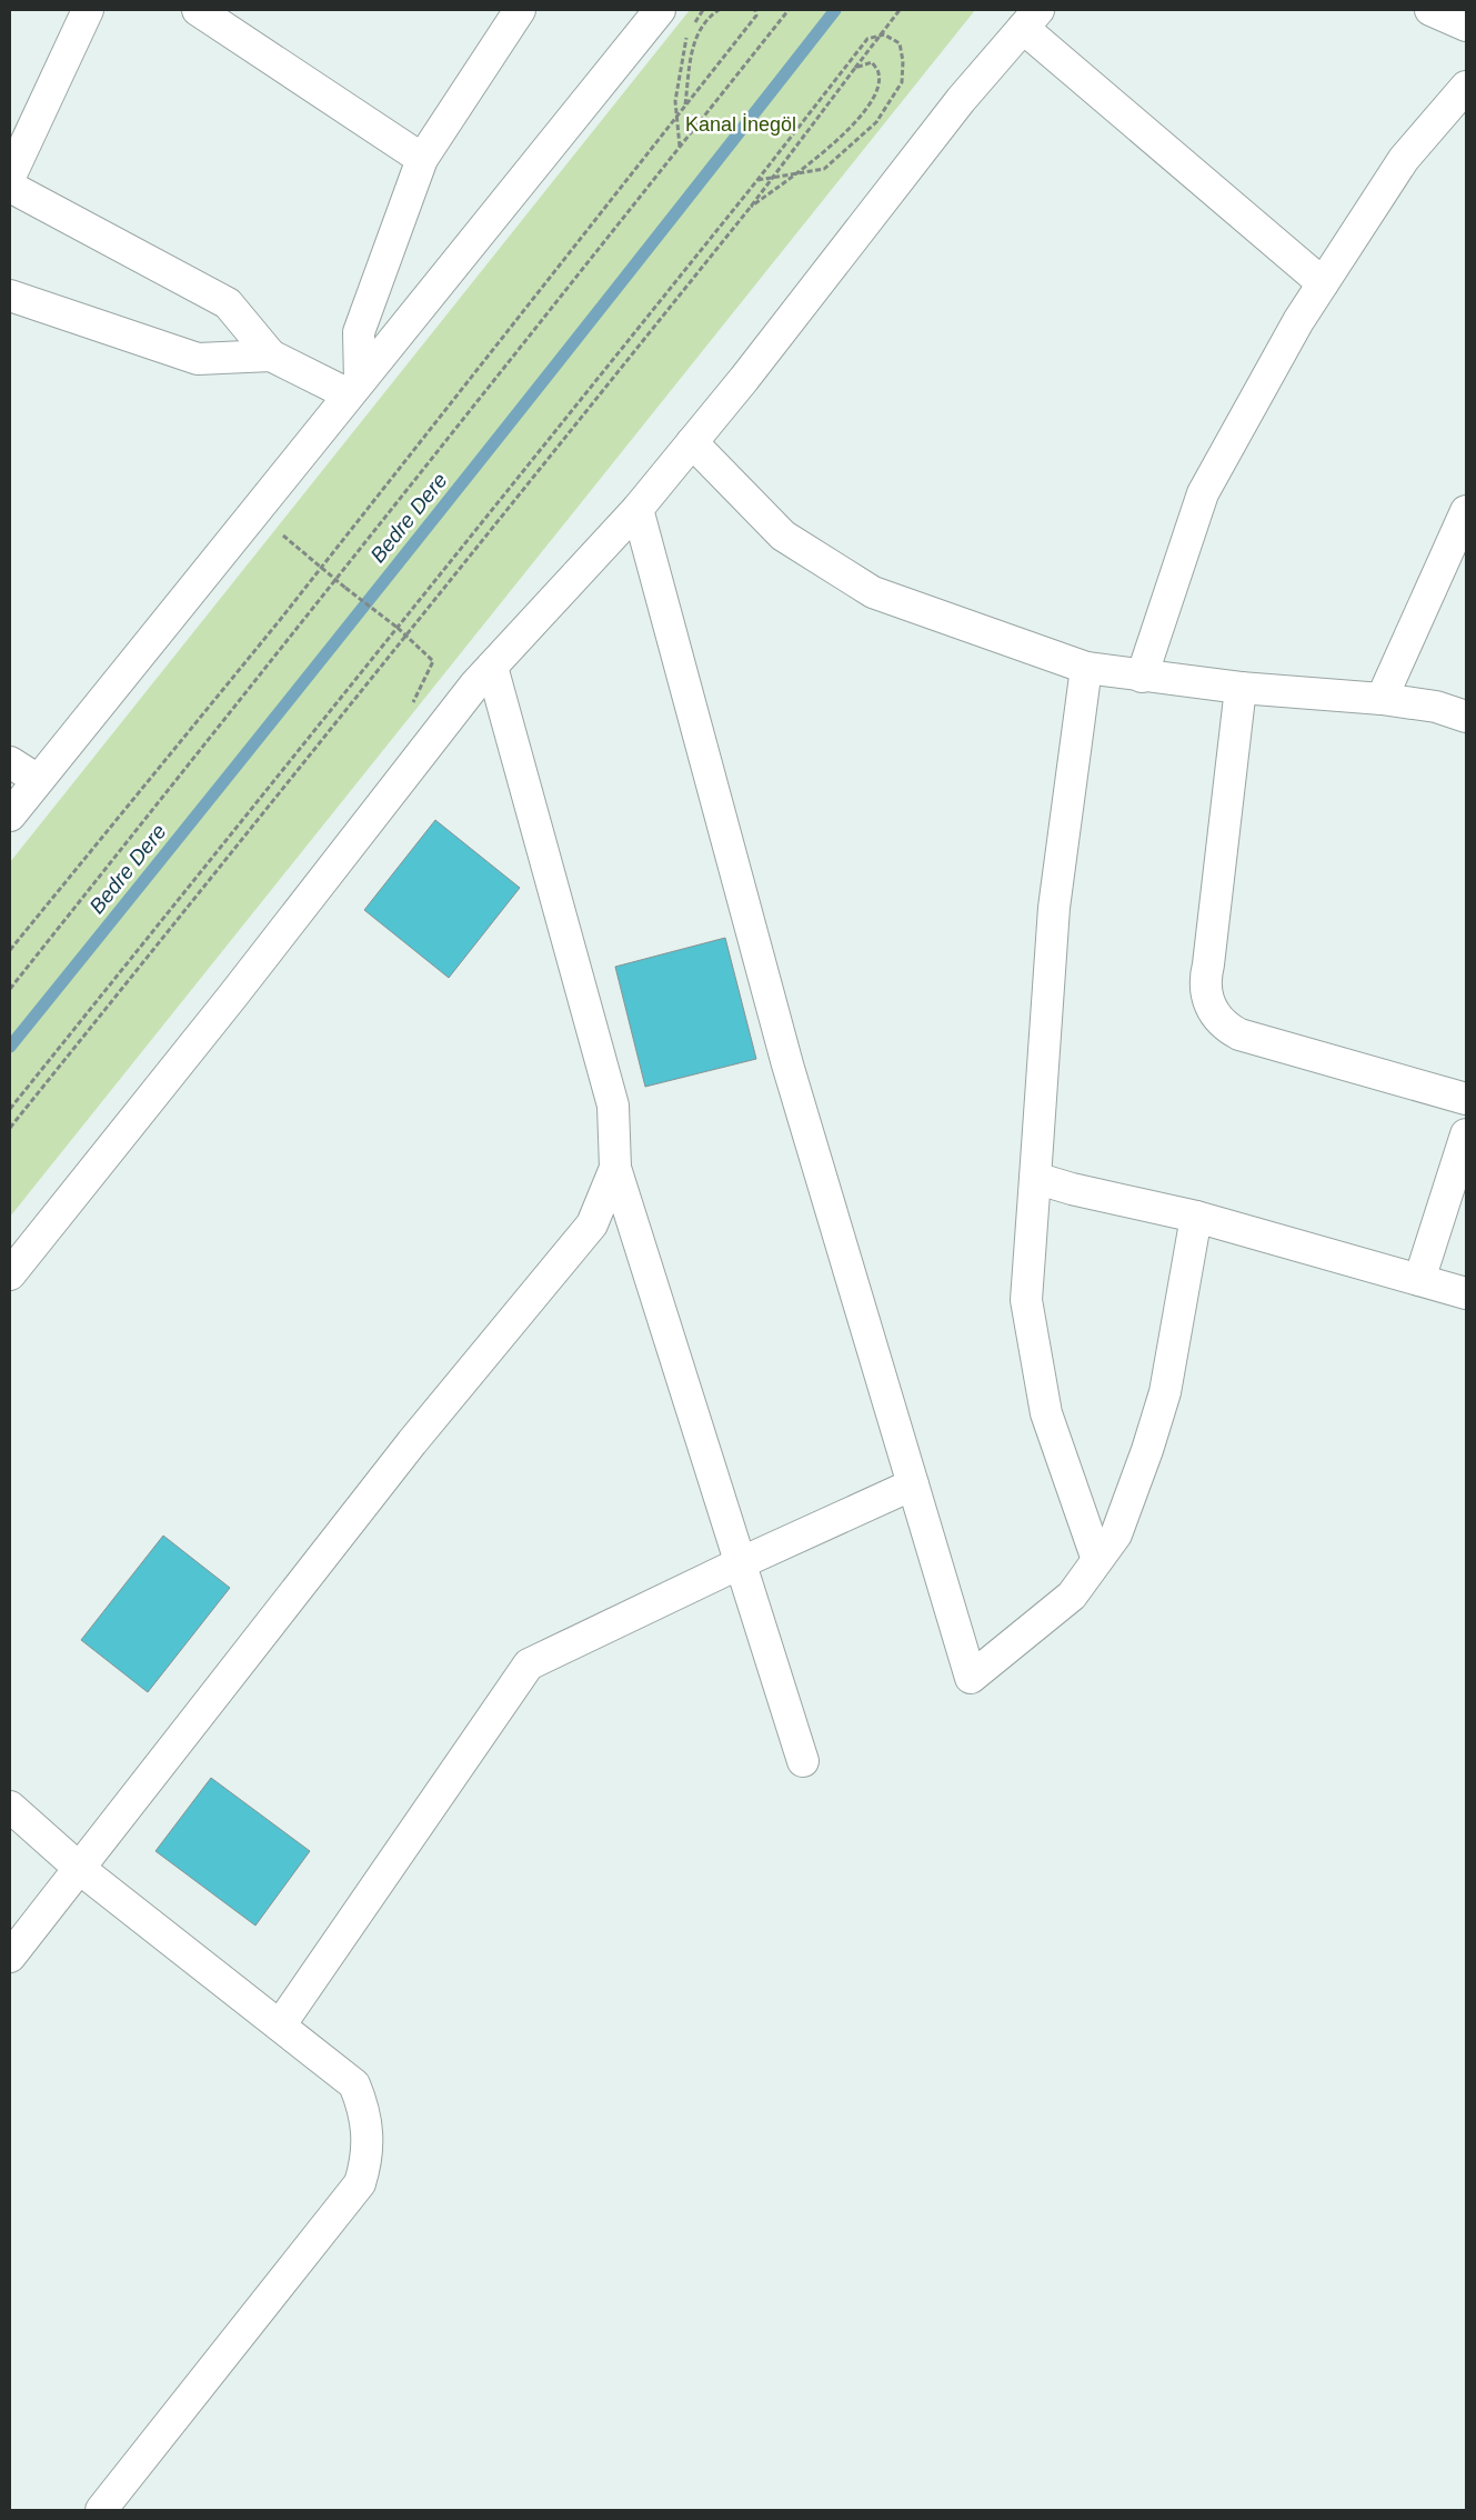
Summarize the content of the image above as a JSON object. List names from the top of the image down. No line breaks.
{"water":["Bedre Dere"],"parks":["Kanal İnegöl"]}
